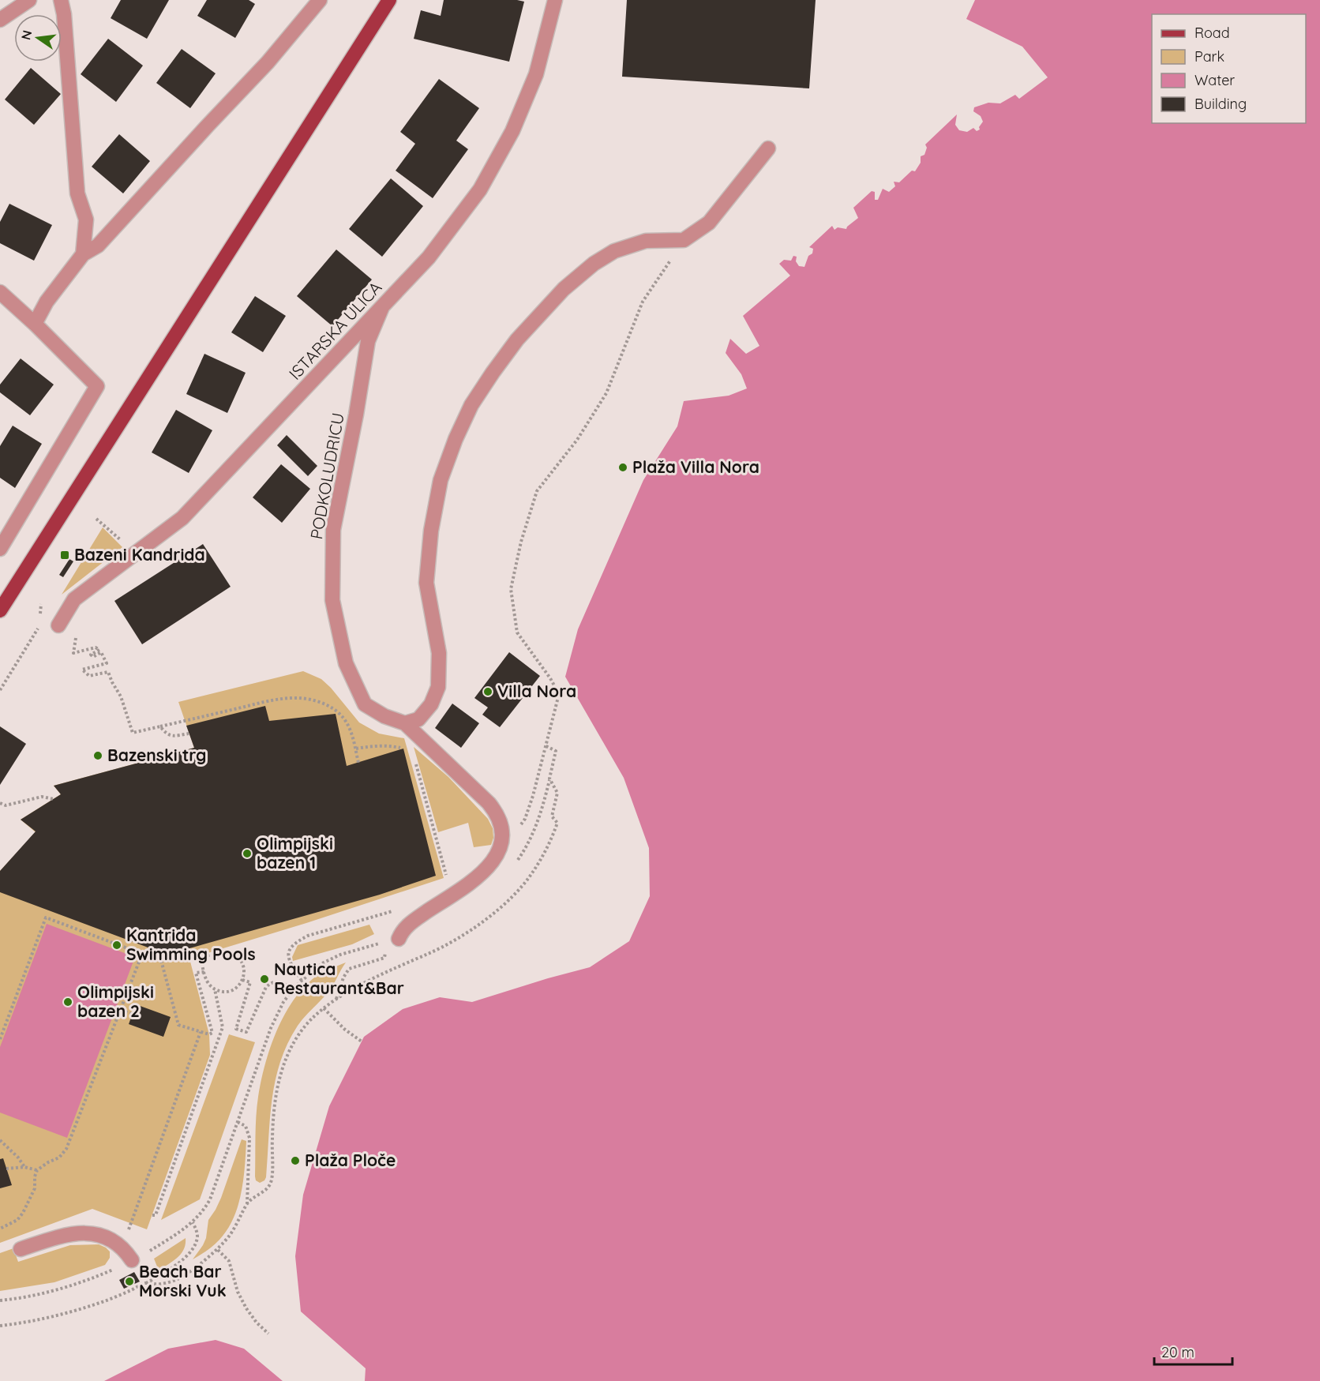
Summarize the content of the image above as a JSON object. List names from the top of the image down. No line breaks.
{"streets":{"street":["ISTARSKA ULICA","PODKOLUDRICU"]},"crossings":[["ISTARSKA ULICA","PODKOLUDRICU"]],"places":{"other":["Plaža Villa Nora","Villa Nora","Bazenski trg","Olimpijski bazen 1","Kantrida Swimming Pools","Nautica Restaurant&Bar","Olimpijski bazen 2","Plaža Ploče","Beach Bar Morski Vuk"],"transit":["Bazeni Kandrida"]},"legend":["Road","Park","Water","Building"],"scale_bar":"20 m","north":"left"}
